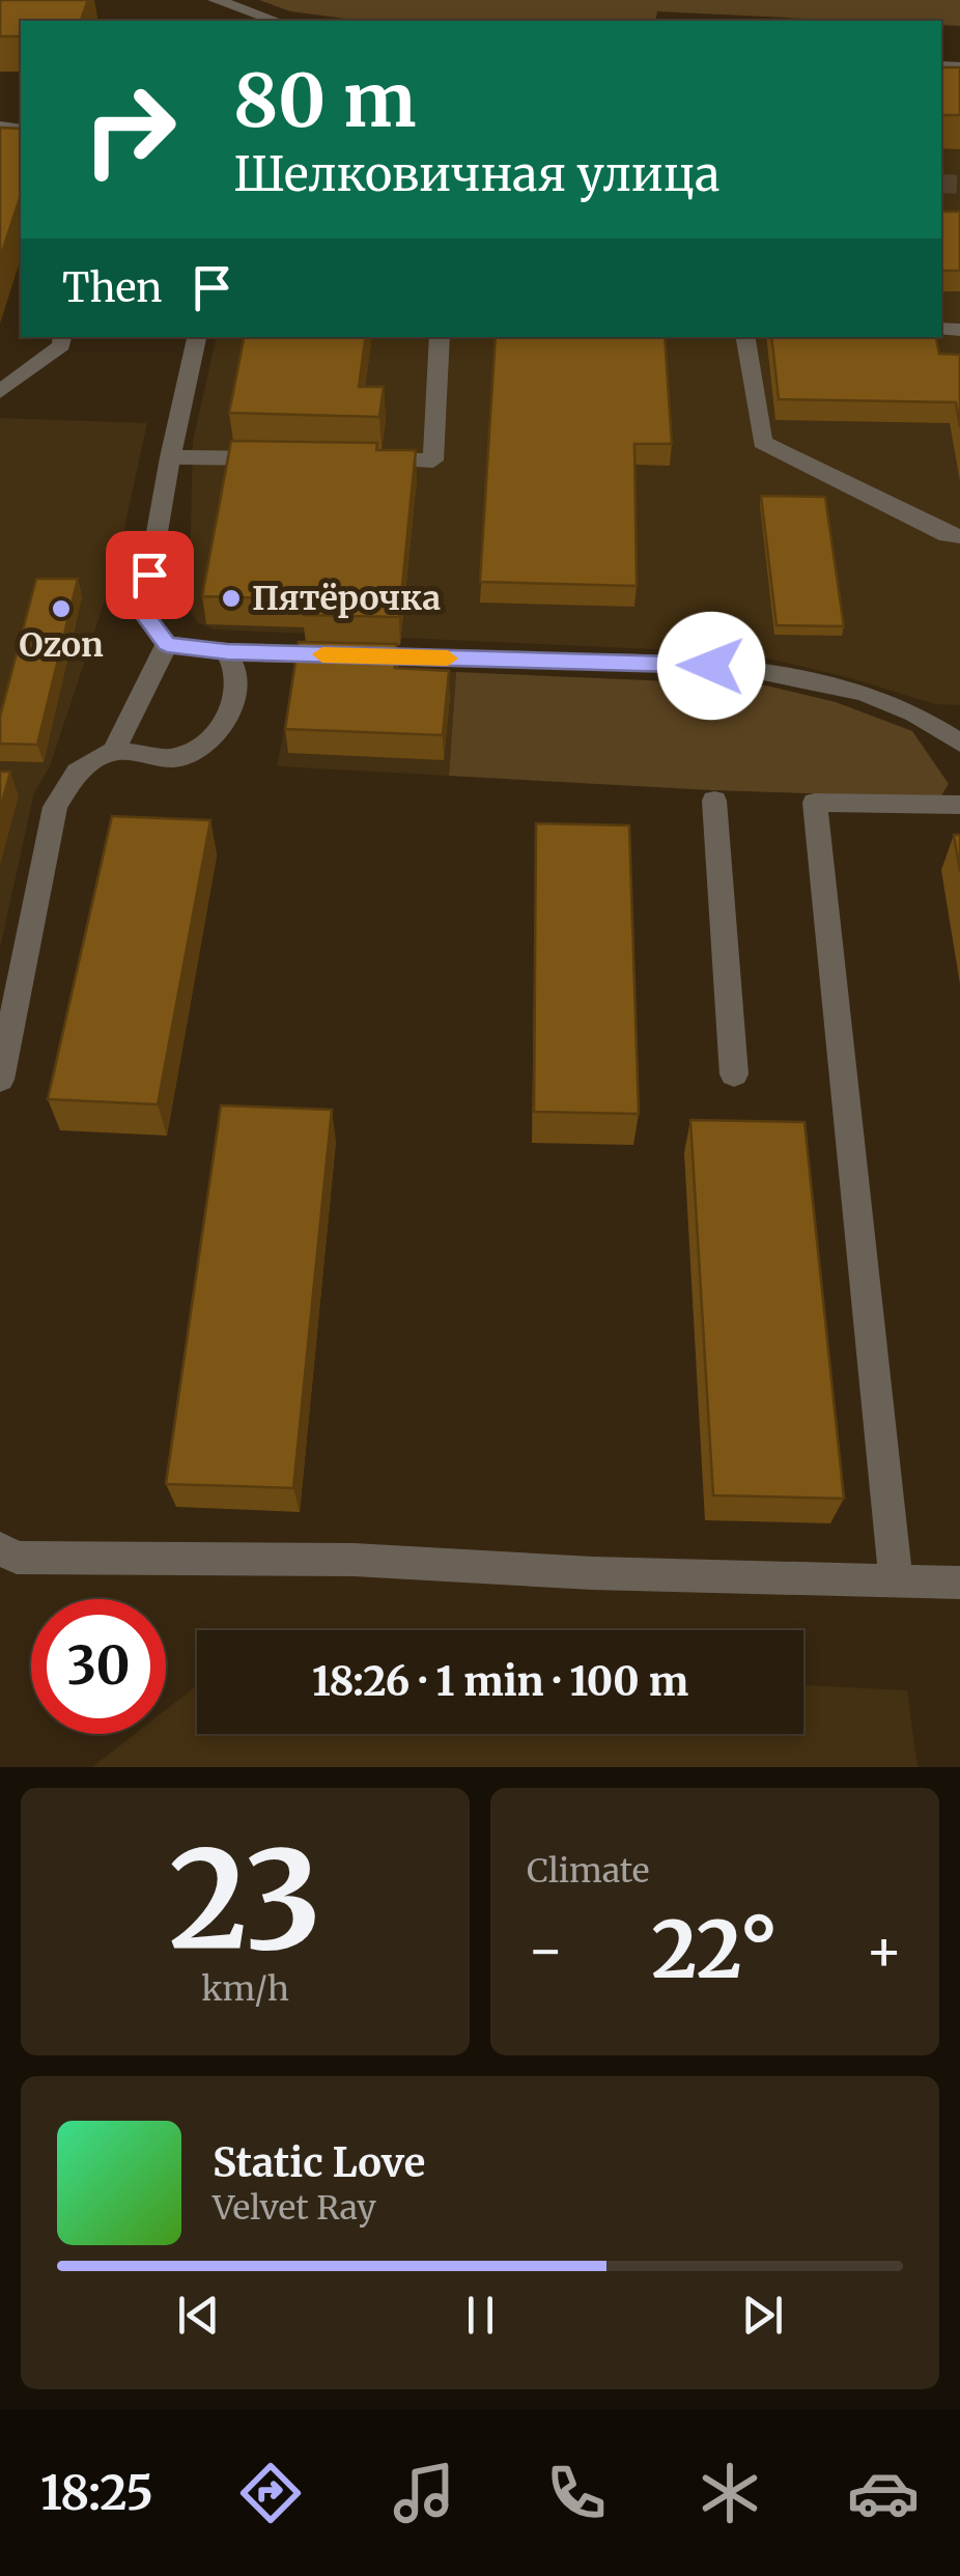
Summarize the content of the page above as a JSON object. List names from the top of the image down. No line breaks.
{"places":["Пятёрочка","Ozon"],"page":{"turn":["80 m","Шелковичная улица"],"then":"Then","limit":"30","trip":"18:26 · 1 min · 100 m","tile":[["23","km/h"],"Climate"],"heat":["−","22°","+"],"song":["Static Love","Velvet Ray"],"tabs":"18:25"}}
